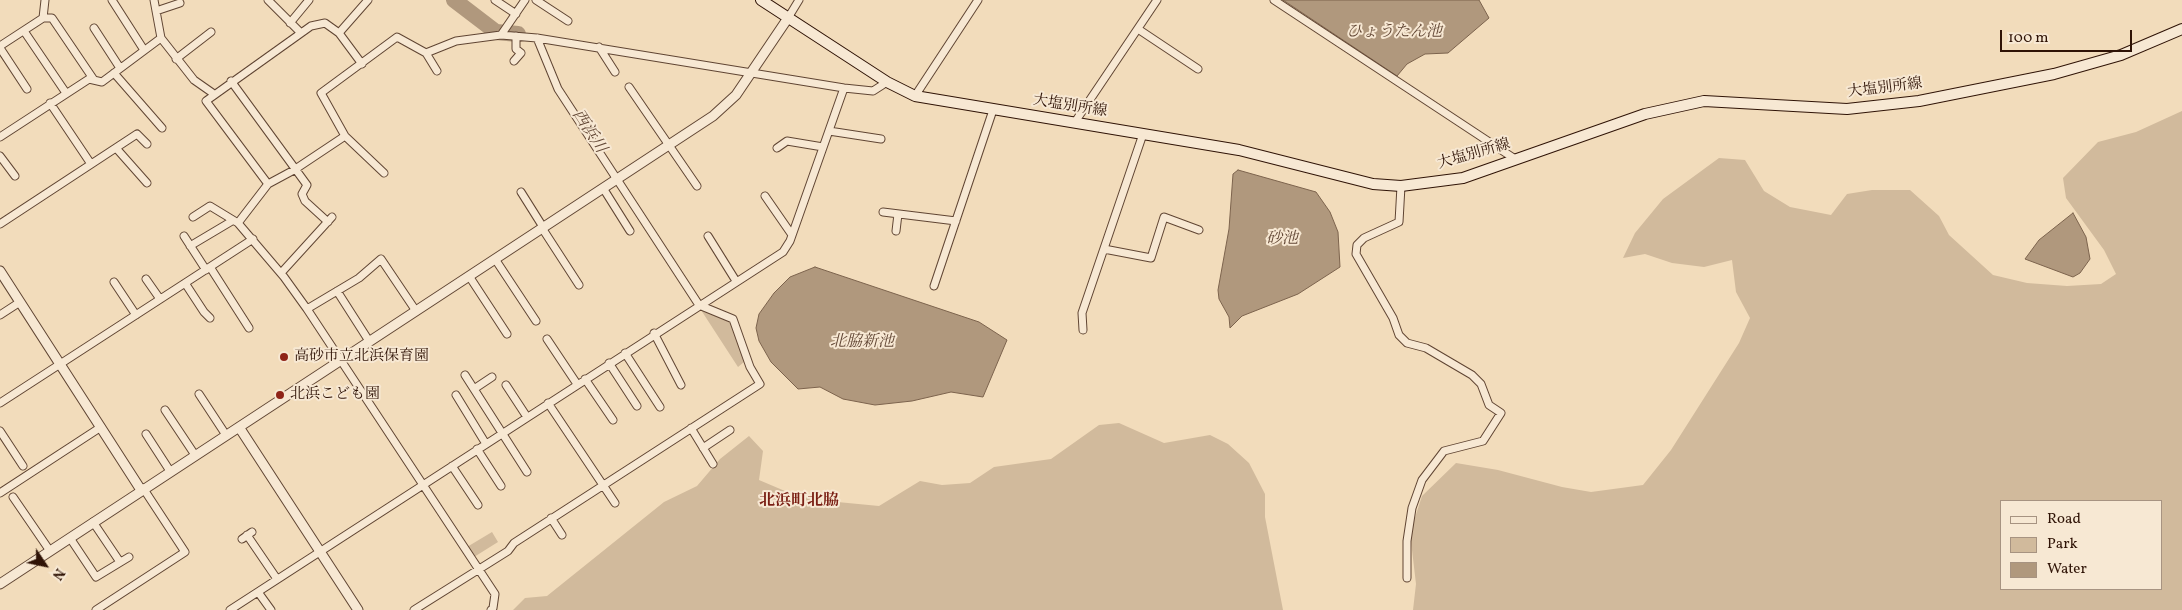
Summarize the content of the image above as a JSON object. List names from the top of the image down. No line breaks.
{"streets":{"main road":["大塩別所線"]},"districts":["北浜町北脇"],"water":["ひょうたん池","西浜川","砂池","北脇新池"],"places":["高砂市立北浜保育園","北浜こども園"],"legend":["Road","Park","Water"],"scale_bar":"100 m","north":"bottom right"}
